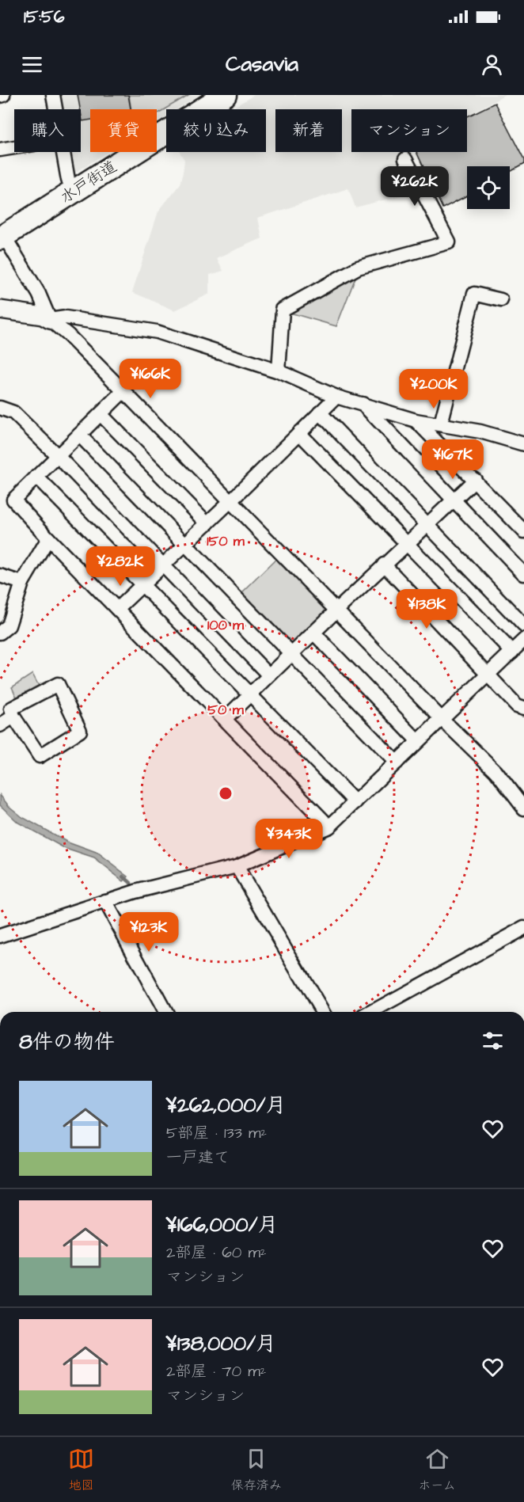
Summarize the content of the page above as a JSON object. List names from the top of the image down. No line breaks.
{"streets":{"highway":["水戸街道"]},"page":{"status":"15:56","header":"Casavia","chip":["購入","賃貸","絞り込み","新着","マンション"],"price":["¥262K","¥166K","¥200K","¥167K","¥282K","¥138K","¥343K","¥123K"],"heading":"8件の物件","list":[{"name":"¥262,000/月","note":"5部屋 · 133 m² · 一戸建て"},{"name":"¥166,000/月","note":"2部屋 · 60 m² · マンション"},{"name":"¥138,000/月","note":"2部屋 · 70 m² · マンション"}],"tabs":["地図","保存済み","ホーム"]},"rings":["150 m","100 m","50 m"]}
